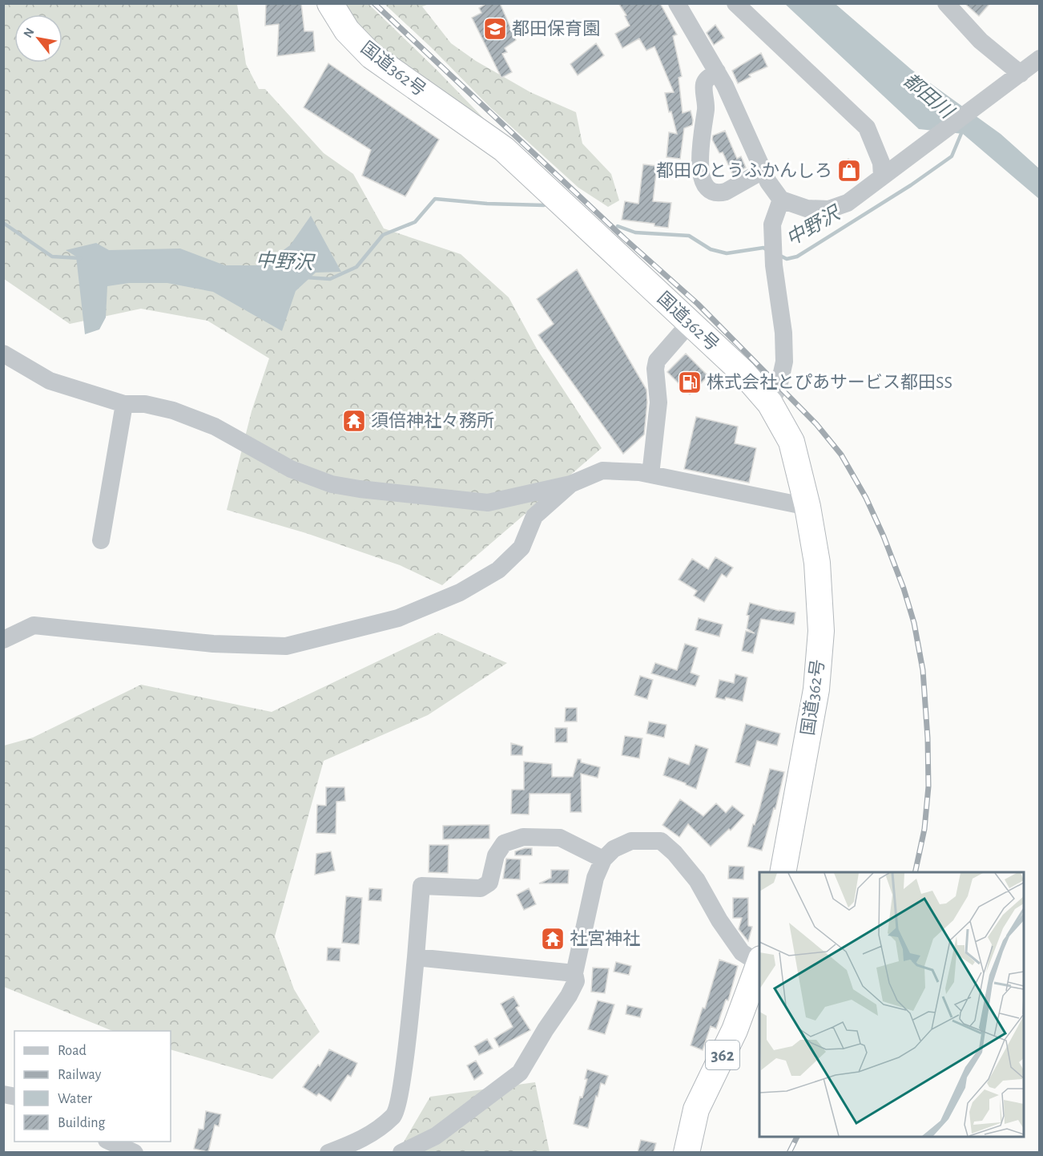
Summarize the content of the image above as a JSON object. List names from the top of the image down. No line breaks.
{"streets":{"highway":["国道362号","362"]},"water":["都田川","中野沢"],"places":{"school or university":["都田保育園"],"shop":["都田のとうふかんしろ"],"fuel station":["株式会社とぴあサービス都田SS"],"temple":["須倍神社々務所","社宮神社"]},"legend":["Road","Railway","Water","Building"],"north":"top left"}
